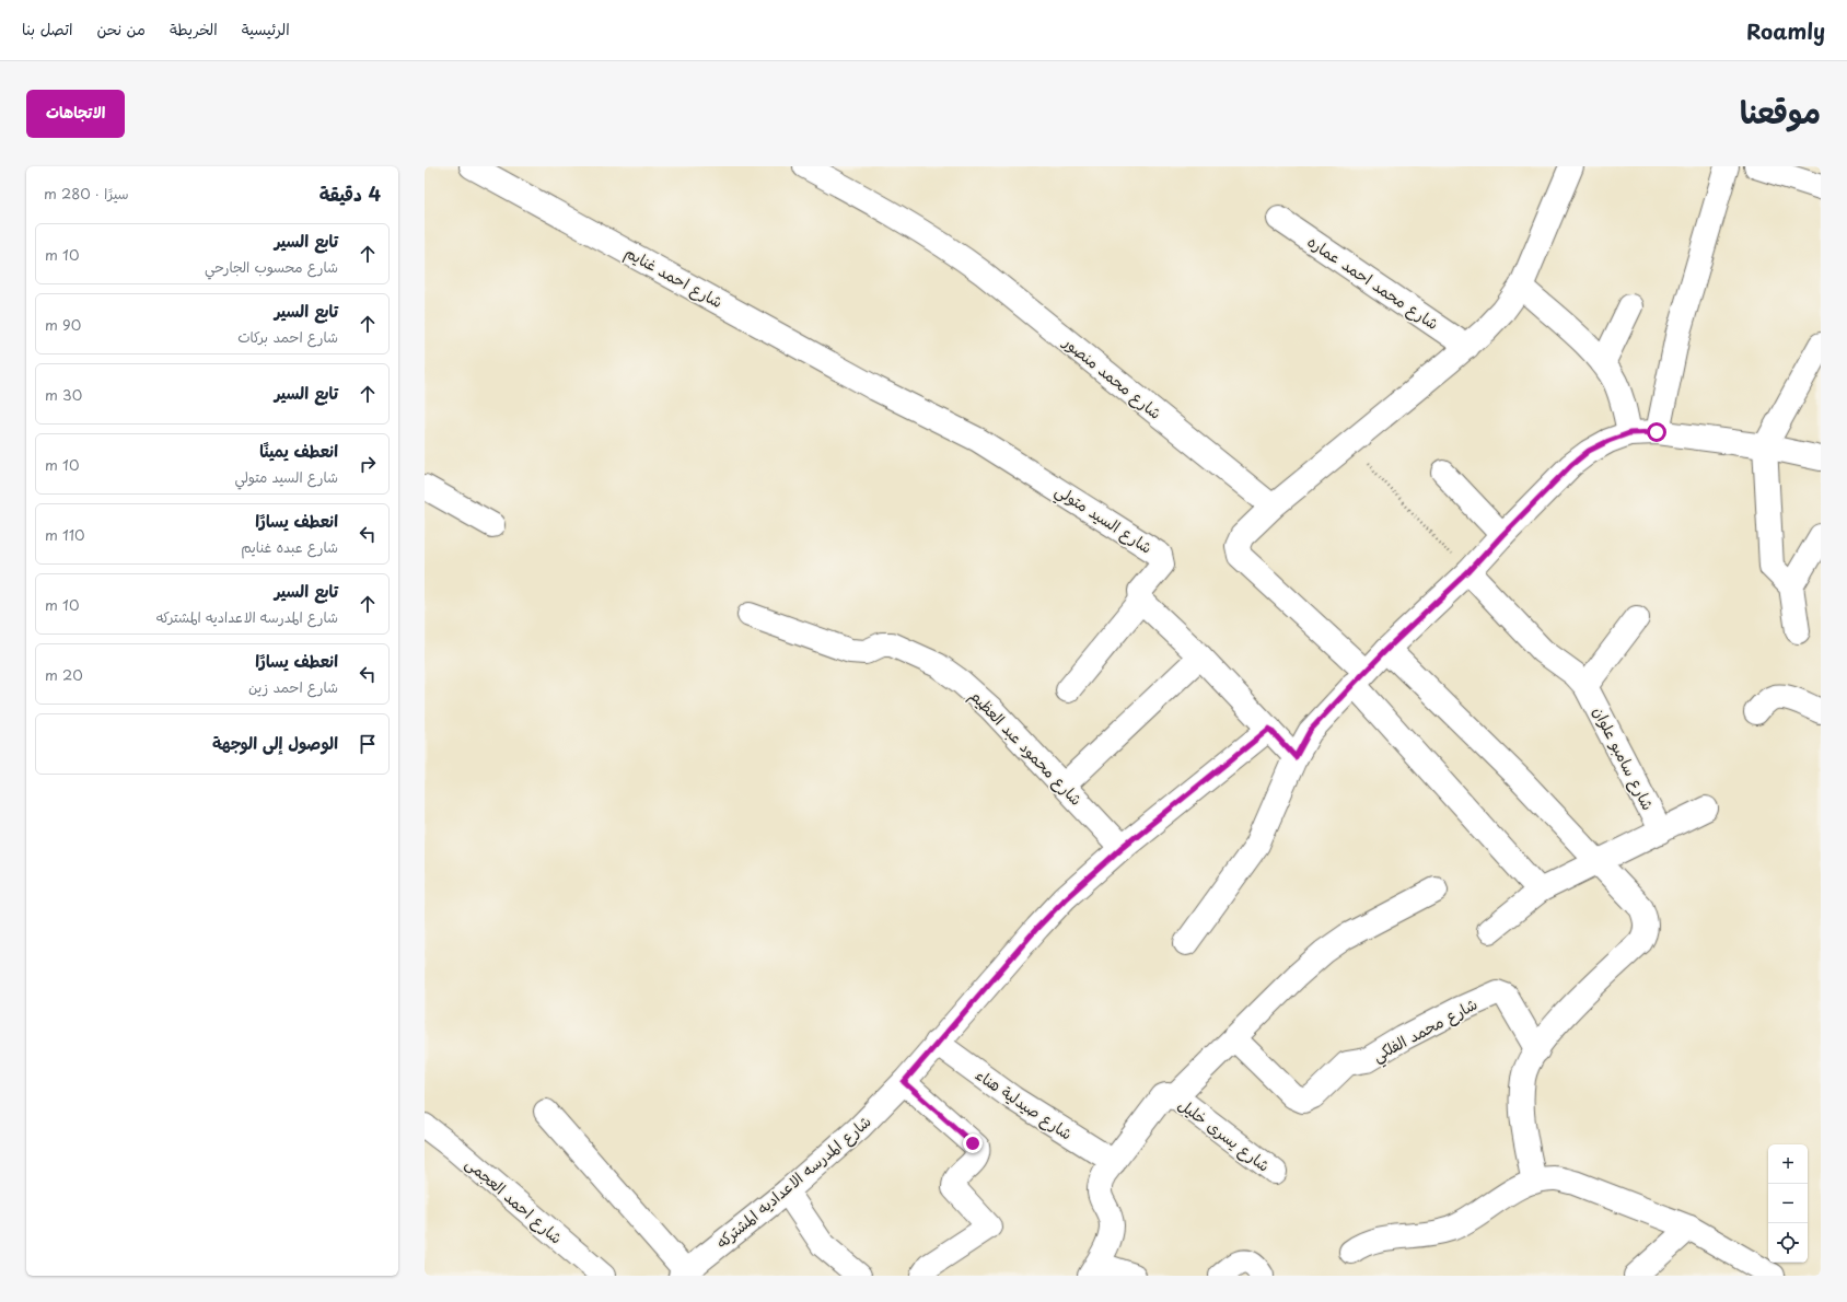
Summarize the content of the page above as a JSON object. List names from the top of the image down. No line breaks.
{"streets":{"street":["شارع احمد غنايم","شارع محمد احمد عماره","شارع محمد منصور","شارع السيد متولي","شارع محمود عبد العظيم","شارع سامبو علوان","شارع محمد الفلكي","شارع صيدلية هناء","شارع يسرى خليل","شارع المدرسه الاعداديه المشتركه","شارع احمد العجمى"]},"crossings":[["شارع احمد غنايم","شارع السيد متولي"],["شارع محمود عبد العظيم","شارع المدرسه الاعداديه المشتركه"],["شارع صيدلية هناء","شارع المدرسه الاعداديه المشتركه"]],"page":{"header":"Roamly","nav":["الرئيسية","الخريطة","من نحن","اتصل بنا"],"title":"موقعنا","buttons":"الاتجاهات","heading":["4 دقيقة","سيرًا · 280 m"],"list":[["تابع السير","شارع محسوب الجارحي","10 m"],["تابع السير","شارع احمد بركات","90 m"],["تابع السير","30 m"],["انعطف يمينًا","شارع السيد متولي","10 m"],["انعطف يسارًا","شارع عبده غنايم","110 m"],["تابع السير","شارع المدرسه الاعداديه المشتركه","10 m"],["انعطف يسارًا","شارع احمد زين","20 m"],"الوصول إلى الوجهة"],"map_buttons":["+","−"]}}
